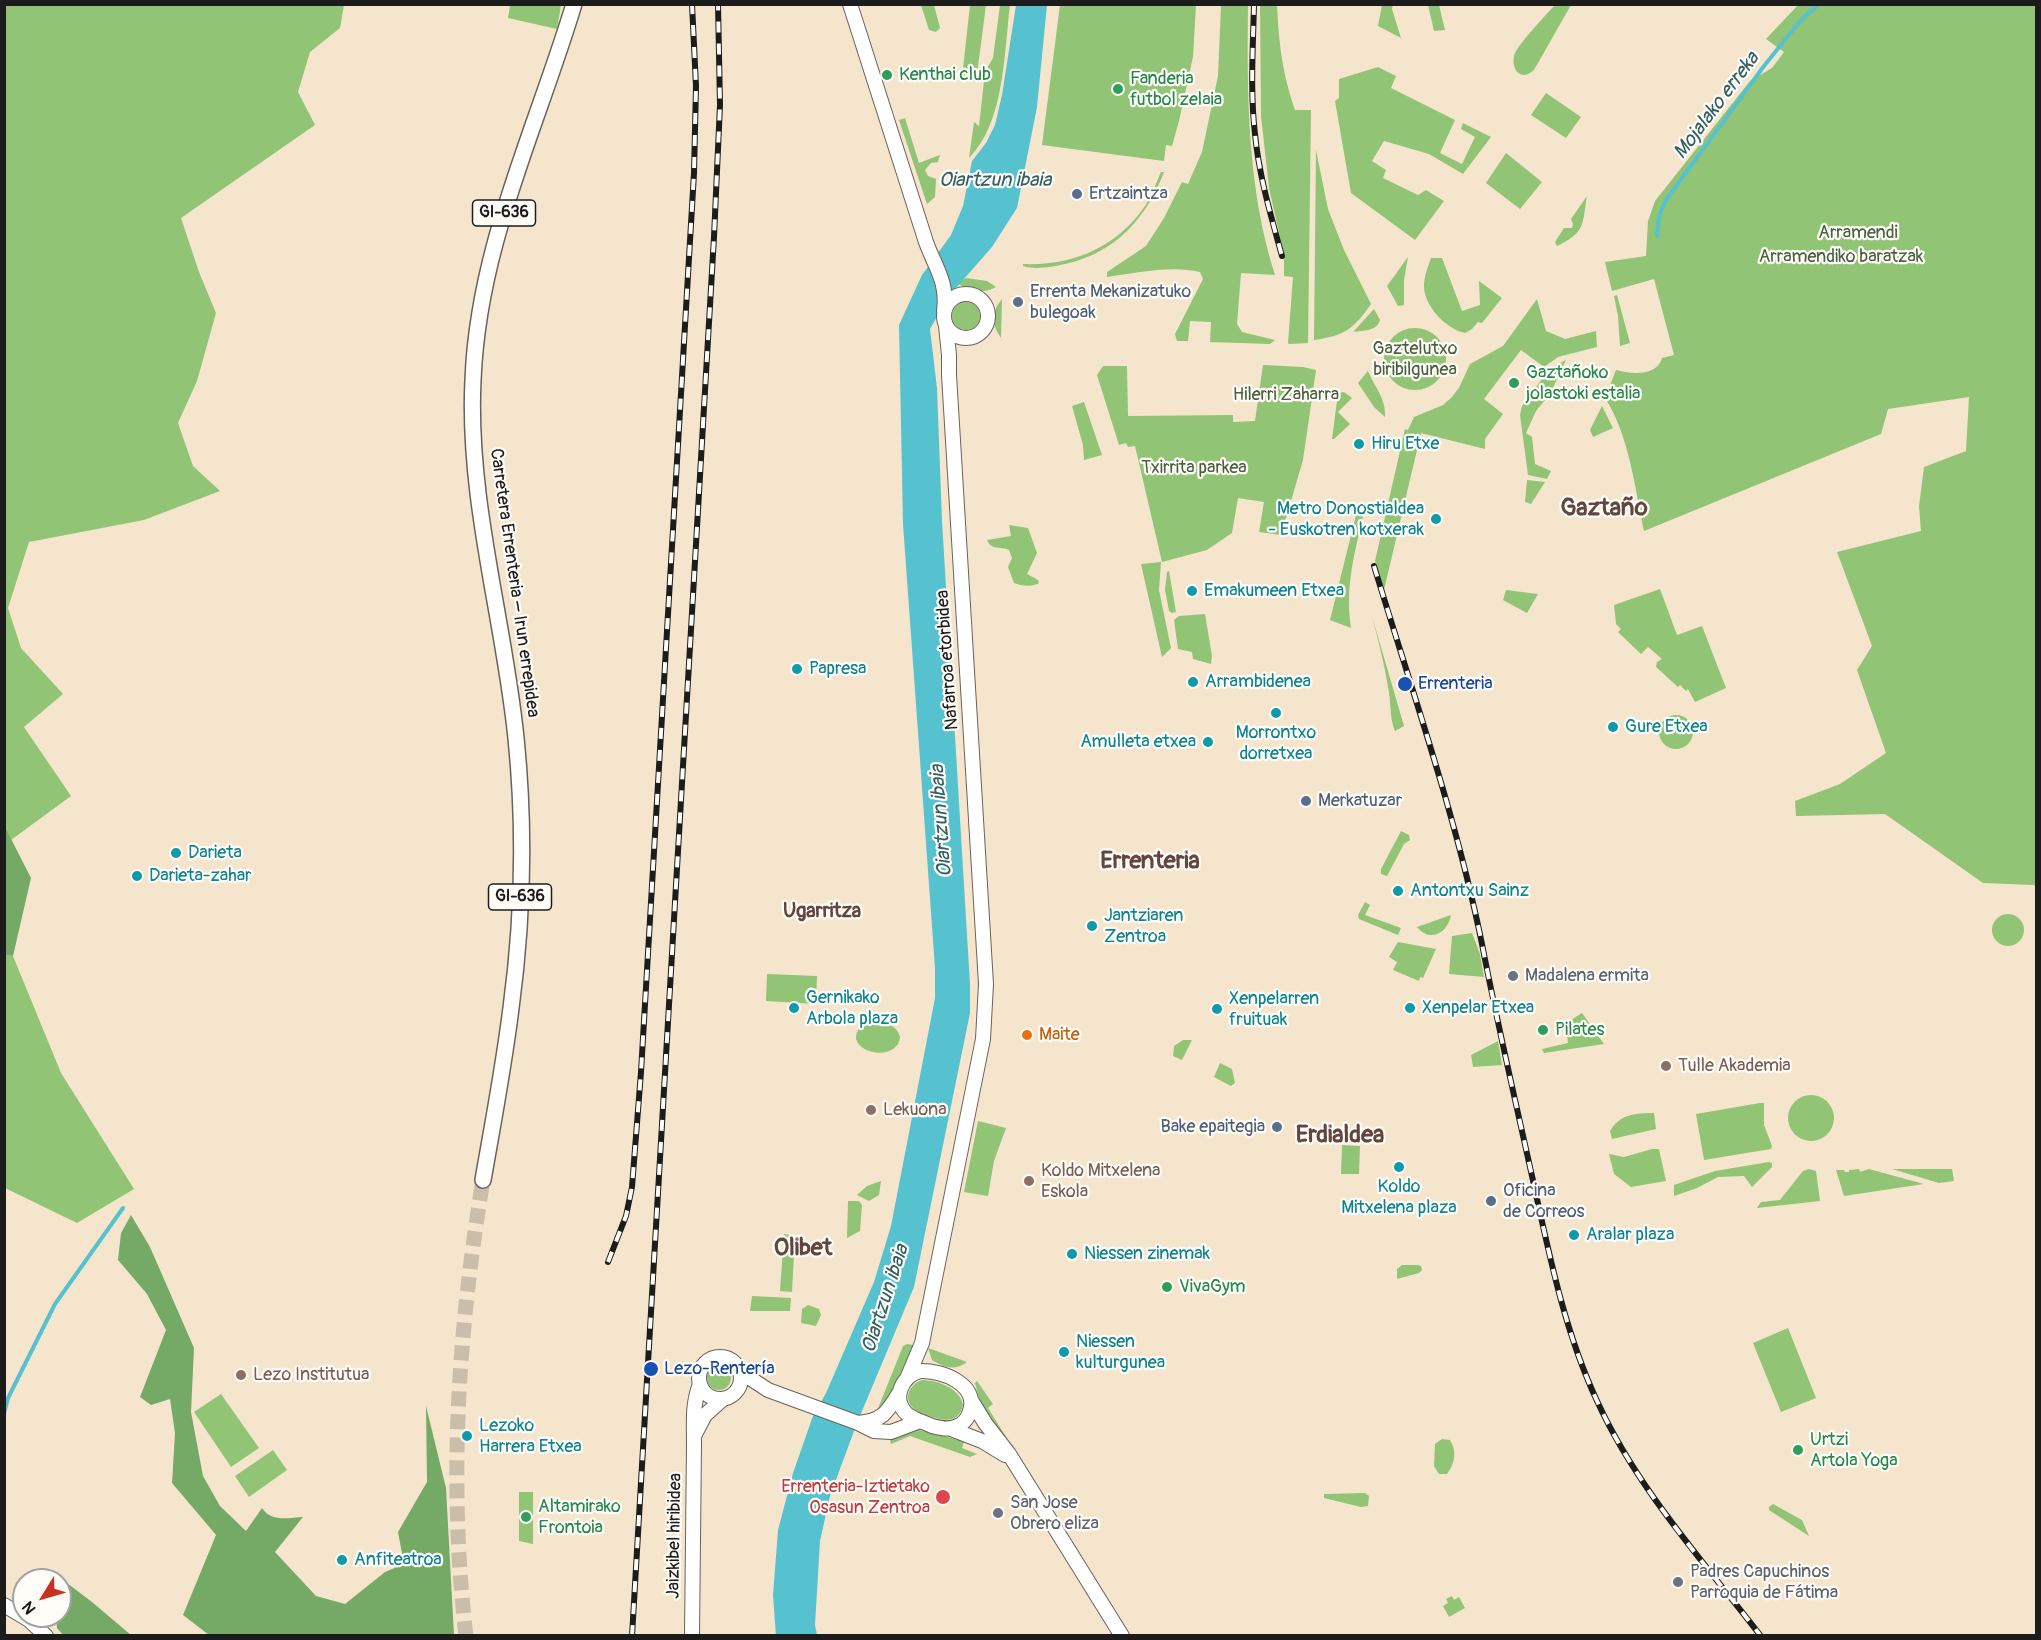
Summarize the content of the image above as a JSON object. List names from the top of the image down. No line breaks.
{"streets":{"main road":["GI-636","Carretera Errenteria – Irun errepidea","Nafarroa etorbidea","Jaizkibel hiribidea"]},"districts":["Gaztaño","Errenteria","Ugarritza","Erdialdea","Olibet"],"water":["Mojalako erreka","Oiartzun ibaia"],"parks":["Arramendi","Arramendiko baratzak","Gaztelutxo biribilgunea","Hilerri Zaharra","Txirrita parkea"],"places":["Kenthai club","Fanderia futbol zelaia","Ertzaintza","Errenta Mekanizatuko bulegoak","Gaztañoko jolastoki estalia","Hiru Etxe","Metro Donostialdea - Euskotren kotxerak","Emakumeen Etxea","Papresa","Arrambidenea","Errenteria","Morrontxo dorretxea","Gure Etxea","Amulleta etxea","Merkatuzar","Darieta","Darieta-zahar","Antontxu Sainz","Jantziaren Zentroa","Madalena ermita","Gernikako Arbola plaza","Xenpelar Etxea","Xenpelarren fruituak","Pilates","Maite","Tulle Akademia","Lekuona","Bake epaitegia","Koldo Mitxelena plaza","Koldo Mitxelena Eskola","Oficina de Correos","Aralar plaza","Niessen zinemak","VivaGym","Niessen kulturgunea","Lezo-Rentería","Lezo Institutua","Lezoko Harrera Etxea","Urtzi Artola Yoga","Errenteria-Iztietako Osasun Zentroa","San Jose Obrero eliza","Altamirako Frontoia","Anfiteatroa","Padres Capuchinos Parroquia de Fátima"],"north":"bottom left"}
